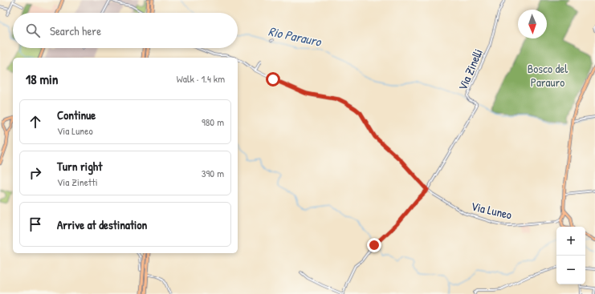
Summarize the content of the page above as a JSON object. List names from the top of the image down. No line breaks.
{"streets":{"street":["Via Zinelli","Via Luneo"]},"crossings":[["Via Zinelli","Via Luneo"]],"water":["Rio Parauro"],"parks":["Bosco del Parauro"],"north":"bottom","page":{"search":"Search here","heading":["18 min","Walk · 1.4 km"],"list":[["Continue","Via Luneo","980 m"],["Turn right","Via Zinetti","390 m"],"Arrive at destination"],"map_buttons":["+","−"]}}
